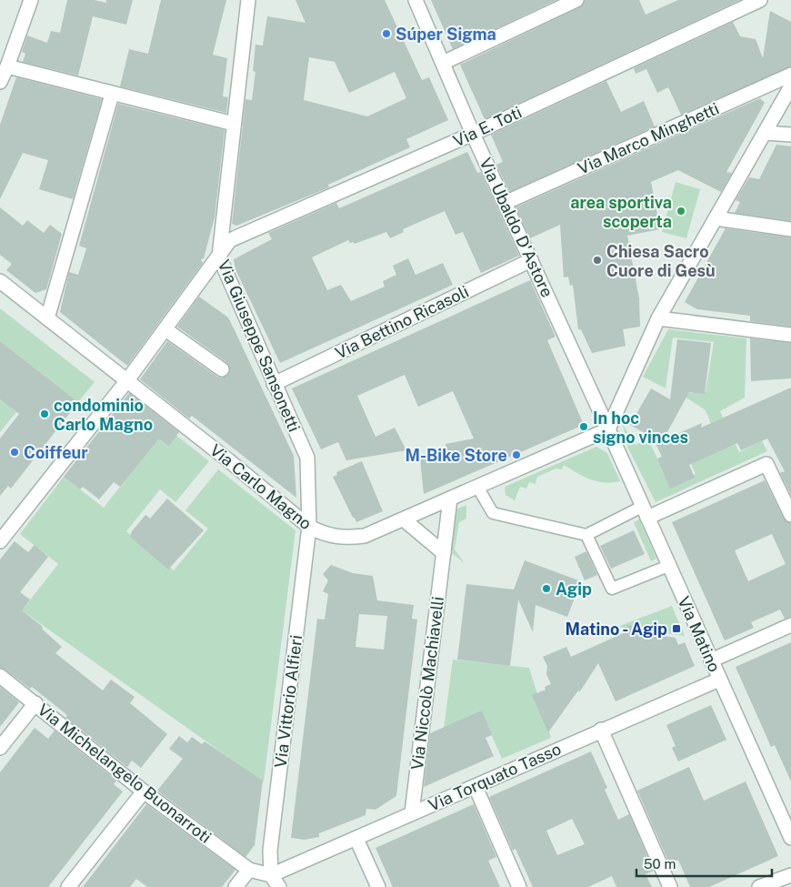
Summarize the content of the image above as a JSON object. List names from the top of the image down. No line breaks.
{"streets":{"street":["Via E. Toti","Via Marco Minghetti","Via Ubaldo D'Astore","Via Bettino Ricasoli","Via Giuseppe Sansonetti","Via Carlo Magno","Via Matino","Via Niccolò Machiavelli","Via Vittorio Alfieri","Via Michelangelo Buonarroti","Via Torquato Tasso"]},"crossings":[["Via E. Toti","Via Ubaldo D'Astore"],["Via E. Toti","Via Giuseppe Sansonetti"],["Via E. Toti","Via Carlo Magno"],["Via Marco Minghetti","Via Ubaldo D'Astore"],["Via Ubaldo D'Astore","Via Bettino Ricasoli"],["Via Ubaldo D'Astore","Via Carlo Magno"],["Via Ubaldo D'Astore","Via Matino"],["Via Bettino Ricasoli","Via Giuseppe Sansonetti"],["Via Giuseppe Sansonetti","Via Carlo Magno"],["Via Giuseppe Sansonetti","Via Vittorio Alfieri"],["Via Carlo Magno","Via Matino"],["Via Carlo Magno","Via Niccolò Machiavelli"],["Via Carlo Magno","Via Vittorio Alfieri"],["Via Matino","Via Torquato Tasso"],["Via Niccolò Machiavelli","Via Torquato Tasso"],["Via Vittorio Alfieri","Via Torquato Tasso"]],"places":{"other":["Súper Sigma","area sportiva scoperta","Chiesa Sacro Cuore di Gesù","condominio Carlo Magno","In hoc signo vinces","Coiffeur","M-Bike Store","Agip"],"transit":["Matino - Agip"]},"scale_bar":"50 m"}
